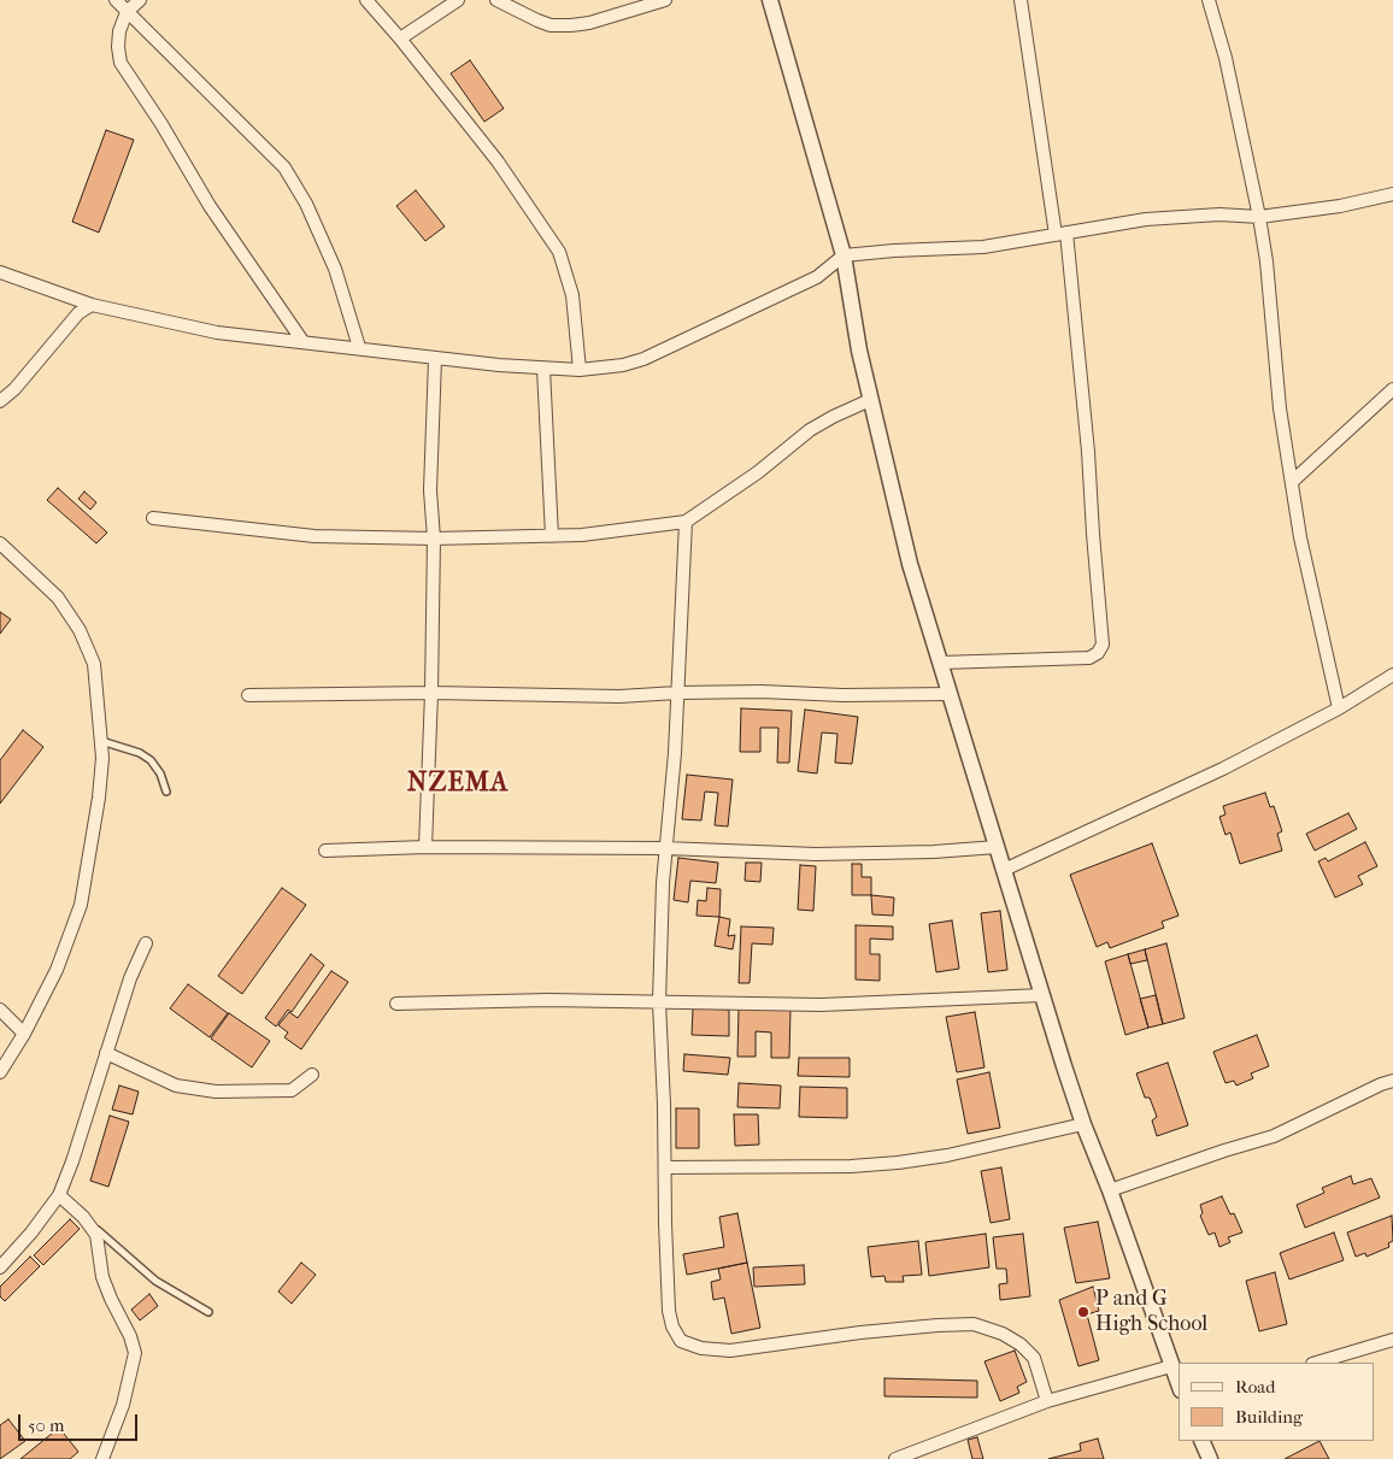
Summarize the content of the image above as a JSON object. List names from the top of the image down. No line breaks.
{"districts":["NZEMA"],"places":["P and G High School"],"legend":["Road","Building"],"scale_bar":"50 m"}
